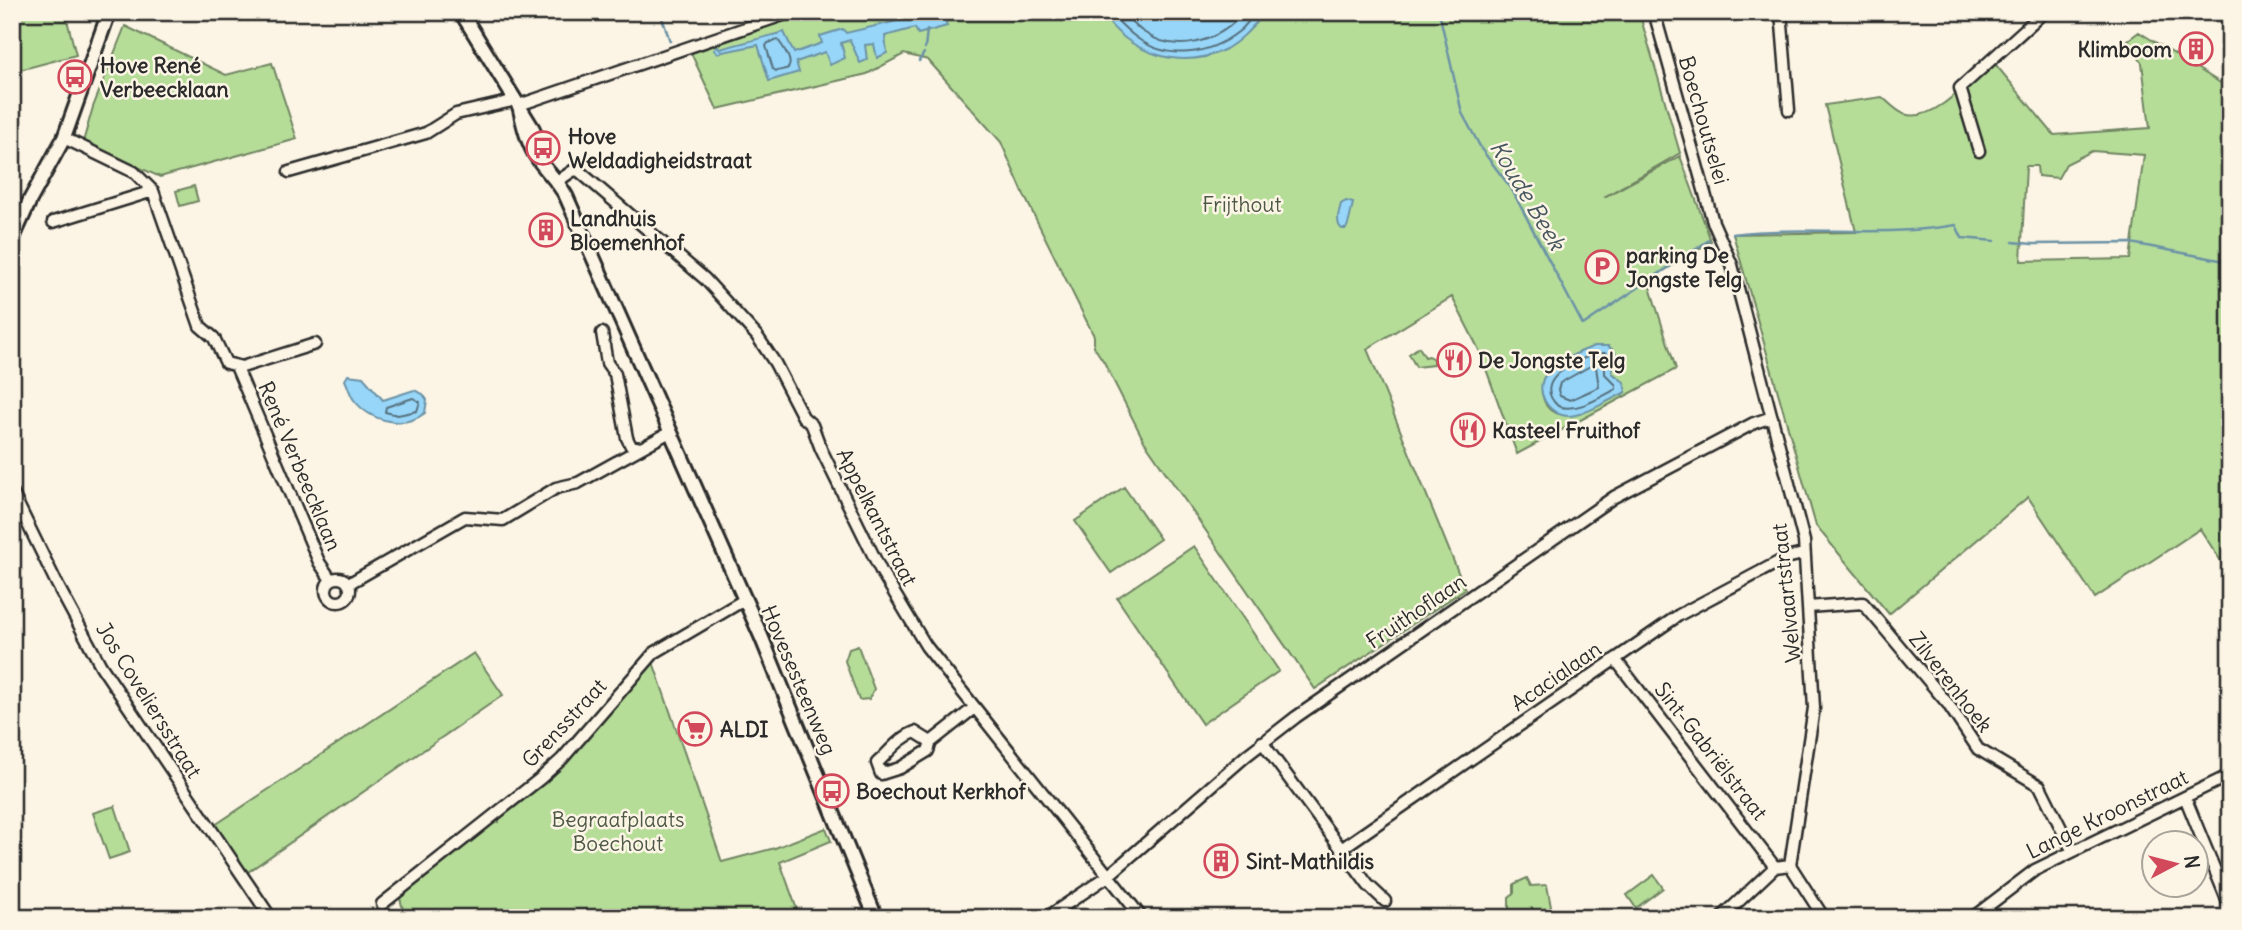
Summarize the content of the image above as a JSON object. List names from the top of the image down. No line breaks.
{"streets":{"street":["Boechoutselei","René Verbeecklaan","Appelkantstraat","Welvaartstraat","Fruithoflaan","Acacialaan","Hovesesteenweg","Zilverenhoek","Jos Coveliersstraat","Grensstraat","Sint-Gabriëlstraat","Lange Kroonstraat"]},"crossings":[["Boechoutselei","Welvaartstraat"],["Appelkantstraat","Fruithoflaan"],["Appelkantstraat","Hovesesteenweg"],["Welvaartstraat","Fruithoflaan"],["Welvaartstraat","Acacialaan"],["Welvaartstraat","Zilverenhoek"],["Acacialaan","Sint-Gabriëlstraat"],["Hovesesteenweg","Grensstraat"],["Zilverenhoek","Lange Kroonstraat"]],"water":["Koude Beek"],"parks":["Frijthout","Begraafplaats Boechout"],"places":{"building":["Klimboom","Landhuis Bloemenhof","Sint-Mathildis"],"bus stop":["Hove René Verbeecklaan","Hove Weldadigheidstraat","Boechout Kerkhof"],"parking":["parking De Jongste Telg"],"restaurant":["De Jongste Telg","Kasteel Fruithof"],"supermarket":["ALDI"]},"north":"right"}
